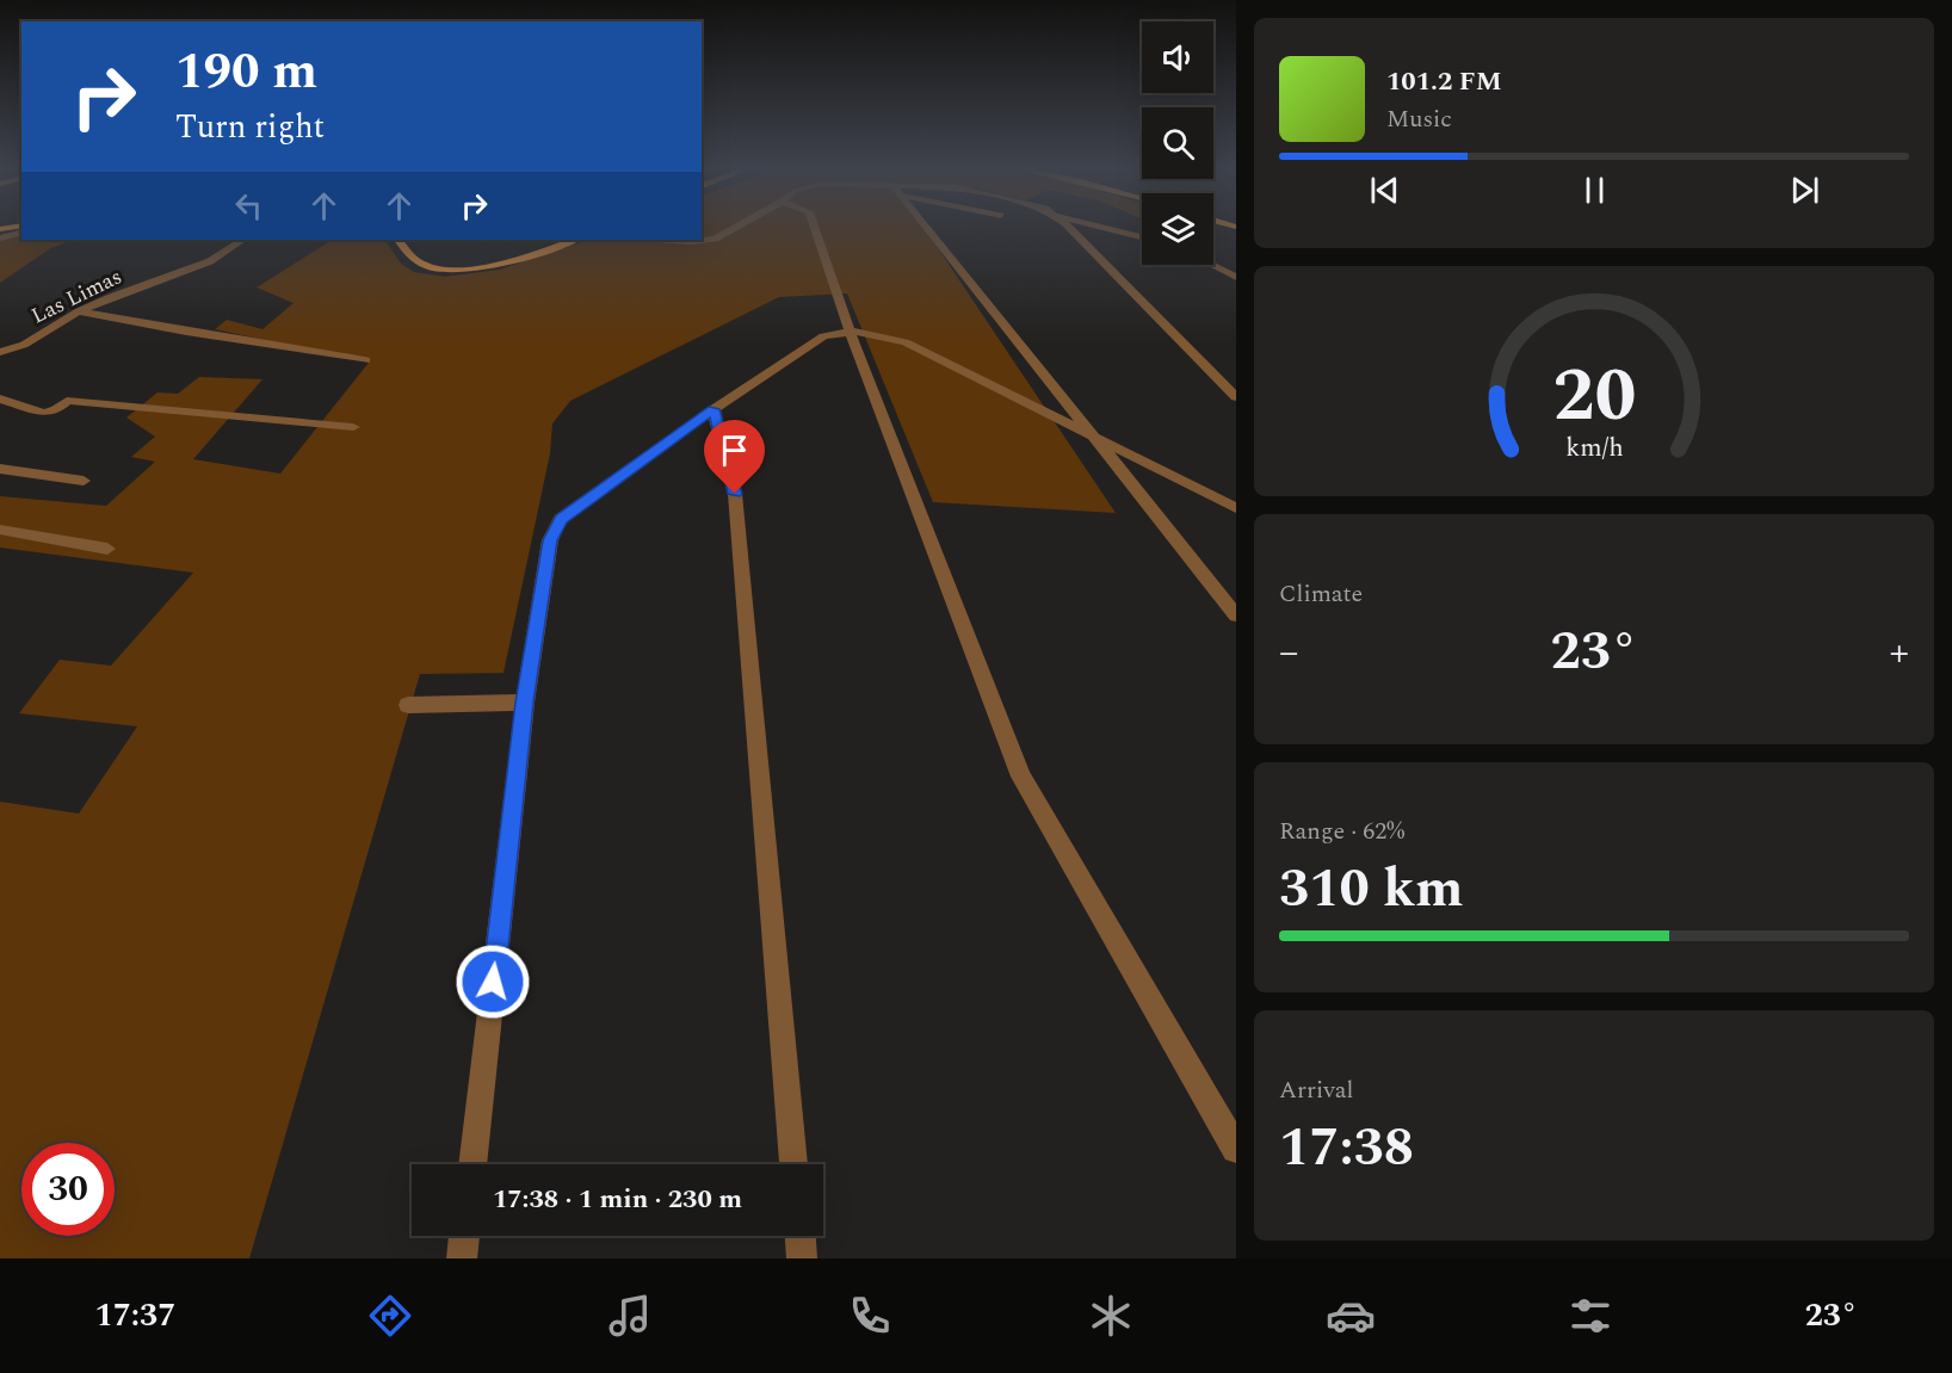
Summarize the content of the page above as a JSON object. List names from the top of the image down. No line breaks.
{"streets":{"street":["Las Limas"]},"page":{"turn":["190 m","Turn right"],"song":["101.2 FM","Music"],"tile":["Climate",["Range · 62%","310 km"],["Arrival","17:38"]],"heat":["−","23°","+"],"limit":"30","trip":"17:38 · 1 min · 230 m","tabs":["17:37","23°"],"gauge":["20","km/h"]}}
